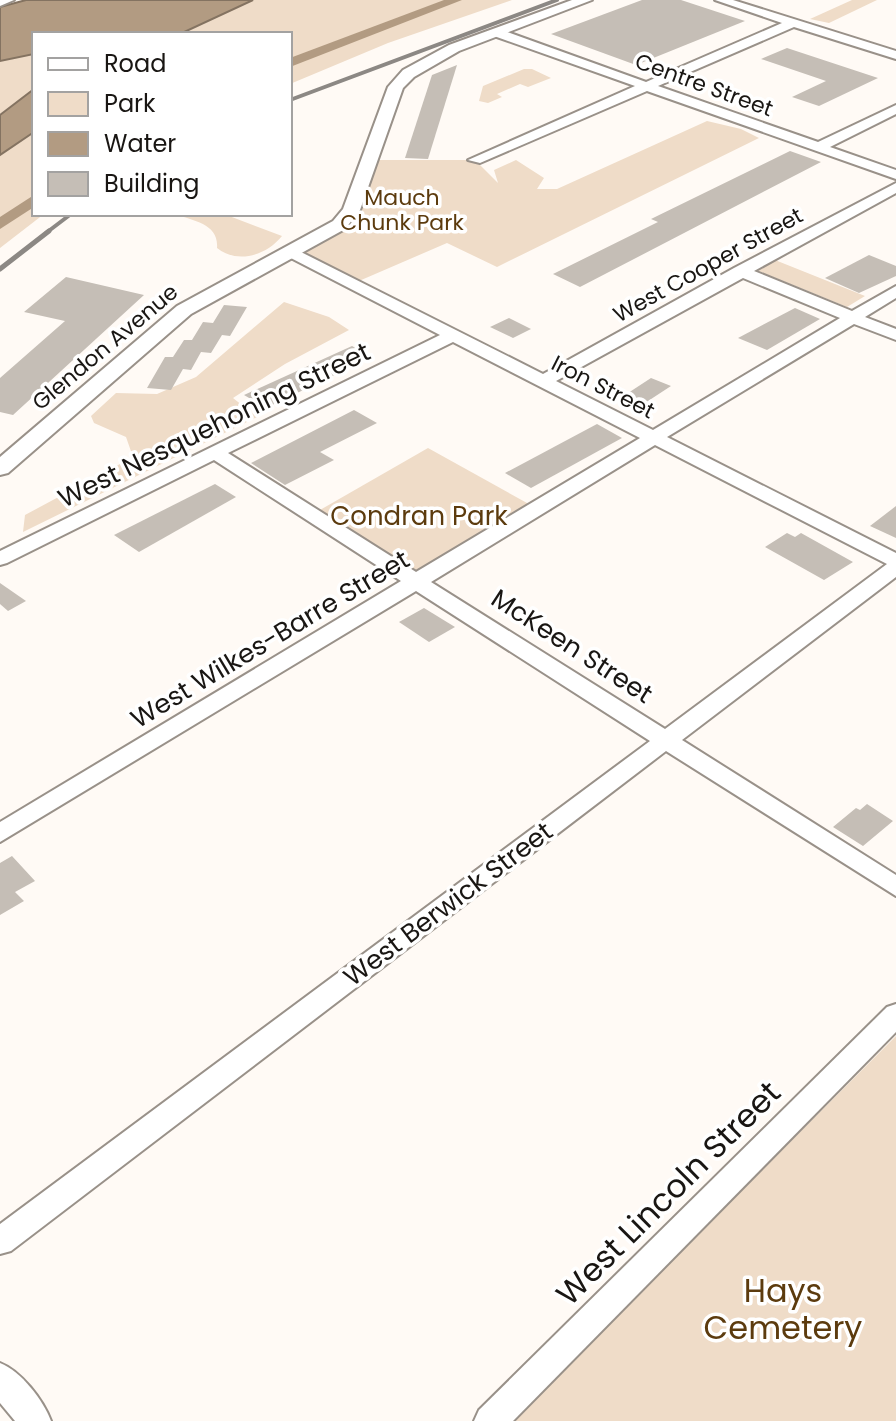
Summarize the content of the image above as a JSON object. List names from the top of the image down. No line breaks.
{"streets":{"street":["Centre Street","West Cooper Street","Glendon Avenue","Iron Street","West Nesquehoning Street","West Wilkes-Barre Street","McKeen Street","West Berwick Street","West Lincoln Street"]},"crossings":[["Centre Street","Glendon Avenue"],["West Cooper Street","Iron Street"],["Glendon Avenue","Iron Street"],["Iron Street","West Nesquehoning Street"],["Iron Street","West Wilkes-Barre Street"],["West Nesquehoning Street","McKeen Street"],["West Wilkes-Barre Street","McKeen Street"],["McKeen Street","West Berwick Street"]],"parks":["Mauch Chunk Park","Condran Park","Hays Cemetery"],"legend":["Road","Park","Water","Building"]}
